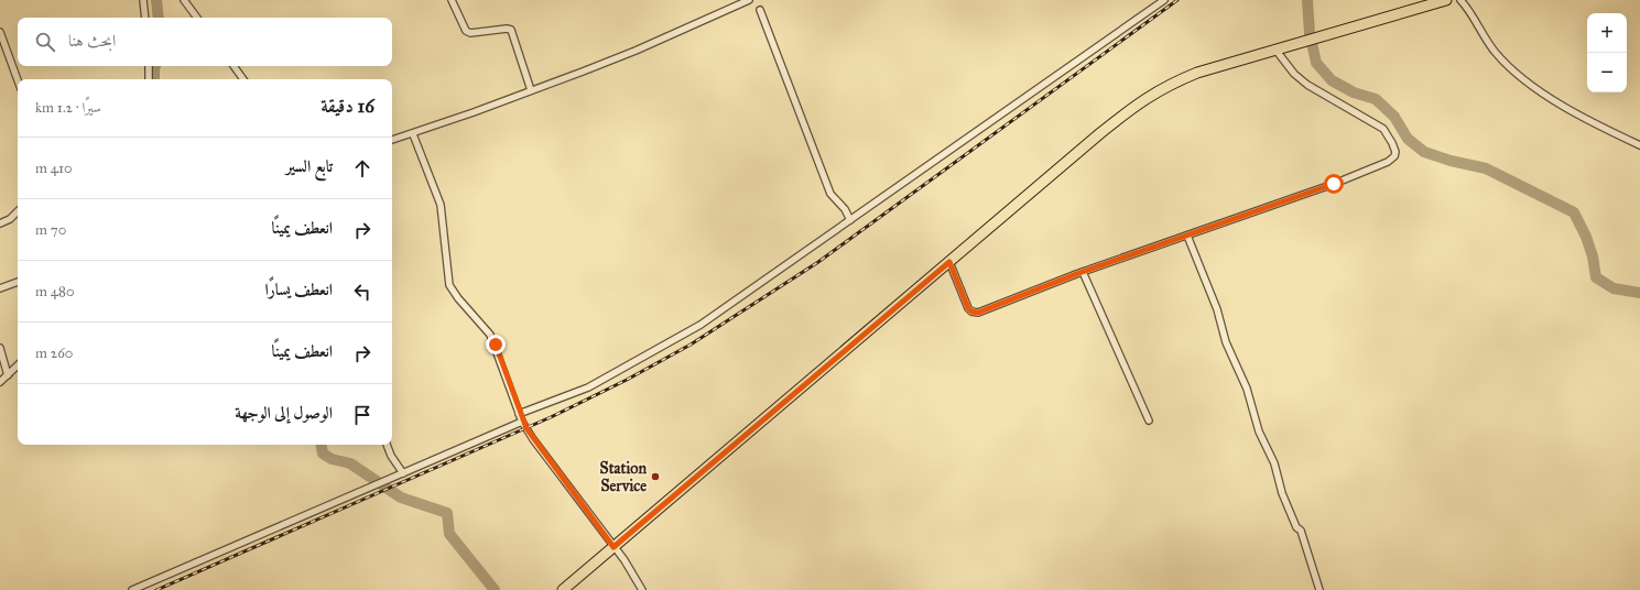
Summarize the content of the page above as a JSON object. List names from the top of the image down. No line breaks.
{"places":["Station Service"],"page":{"map_buttons":["+","−"],"search":"ابحث هنا","heading":["16 دقيقة","سيرًا · 1.2 km"],"list":[["تابع السير","410 m"],["انعطف يمينًا","70 m"],["انعطف يسارًا","480 m"],["انعطف يمينًا","260 m"],"الوصول إلى الوجهة"]}}
